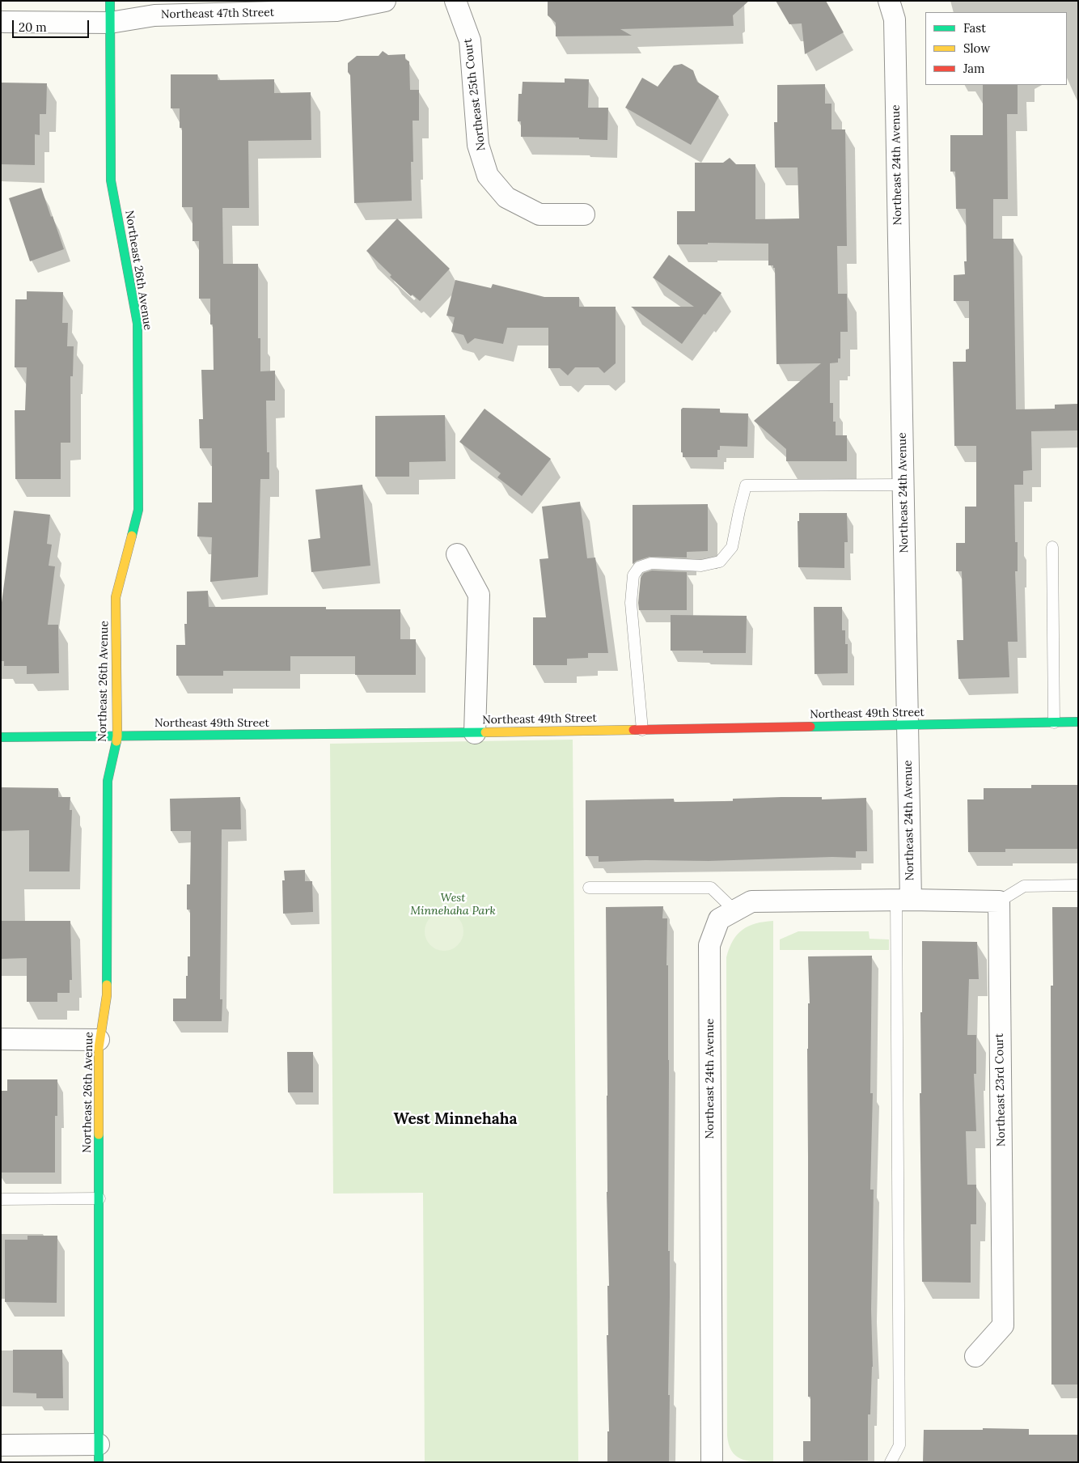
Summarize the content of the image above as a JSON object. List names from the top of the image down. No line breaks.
{"streets":{"street":["Northeast 47th Street","Northeast 25th Court","Northeast 24th Avenue","Northeast 26th Avenue","Northeast 49th Street","Northeast 23rd Court"]},"crossings":[["Northeast 47th Street","Northeast 26th Avenue"],["Northeast 24th Avenue","Northeast 49th Street"],["Northeast 26th Avenue","Northeast 49th Street"]],"districts":["West Minnehaha"],"parks":["West Minnehaha Park"],"legend":["Fast","Slow","Jam"],"scale_bar":"20 m"}
